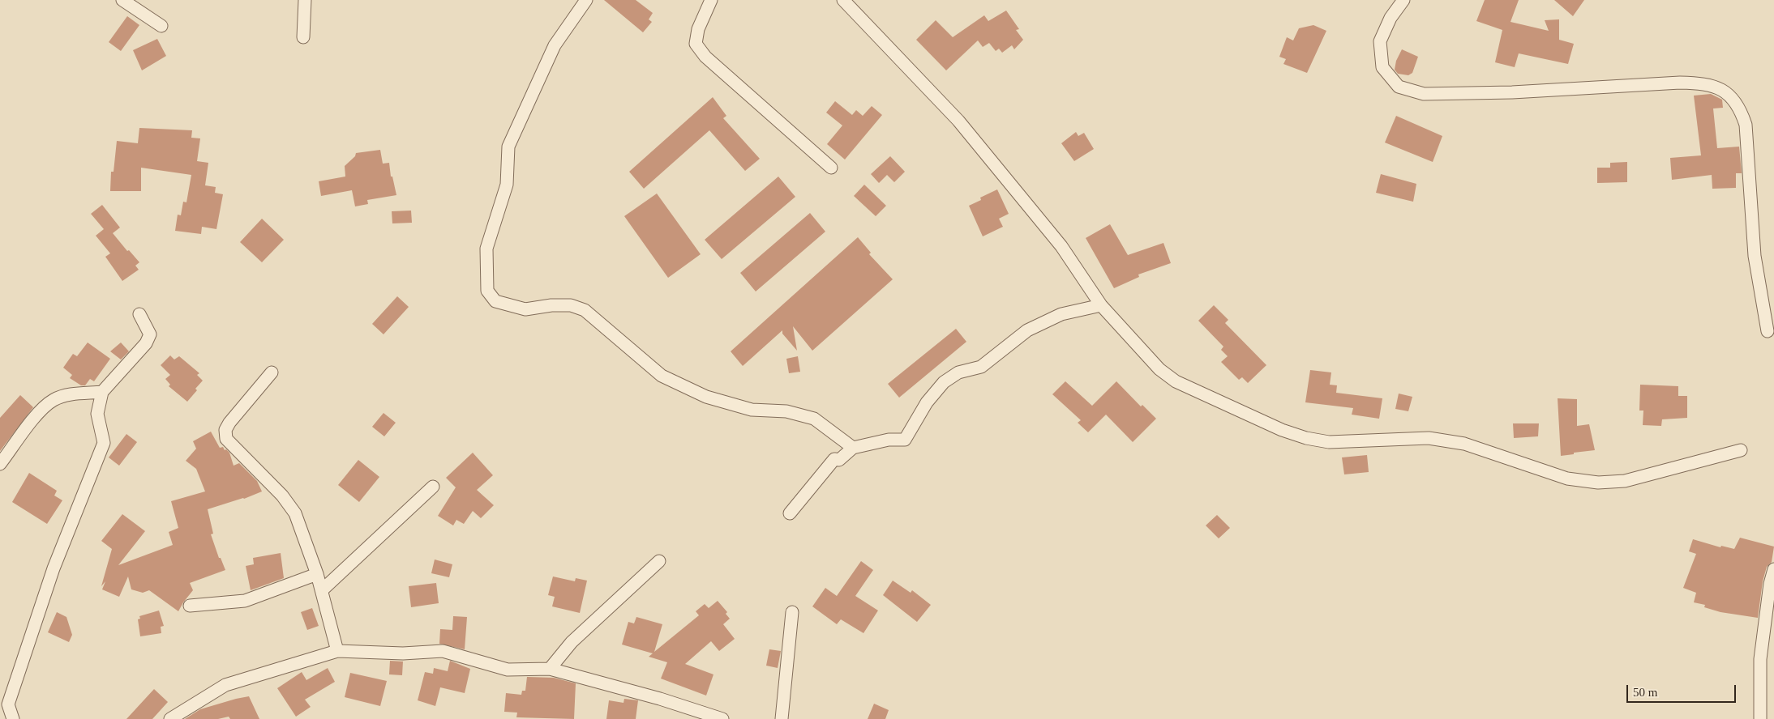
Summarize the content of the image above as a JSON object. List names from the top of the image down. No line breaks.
{"scale_bar":"50 m"}
